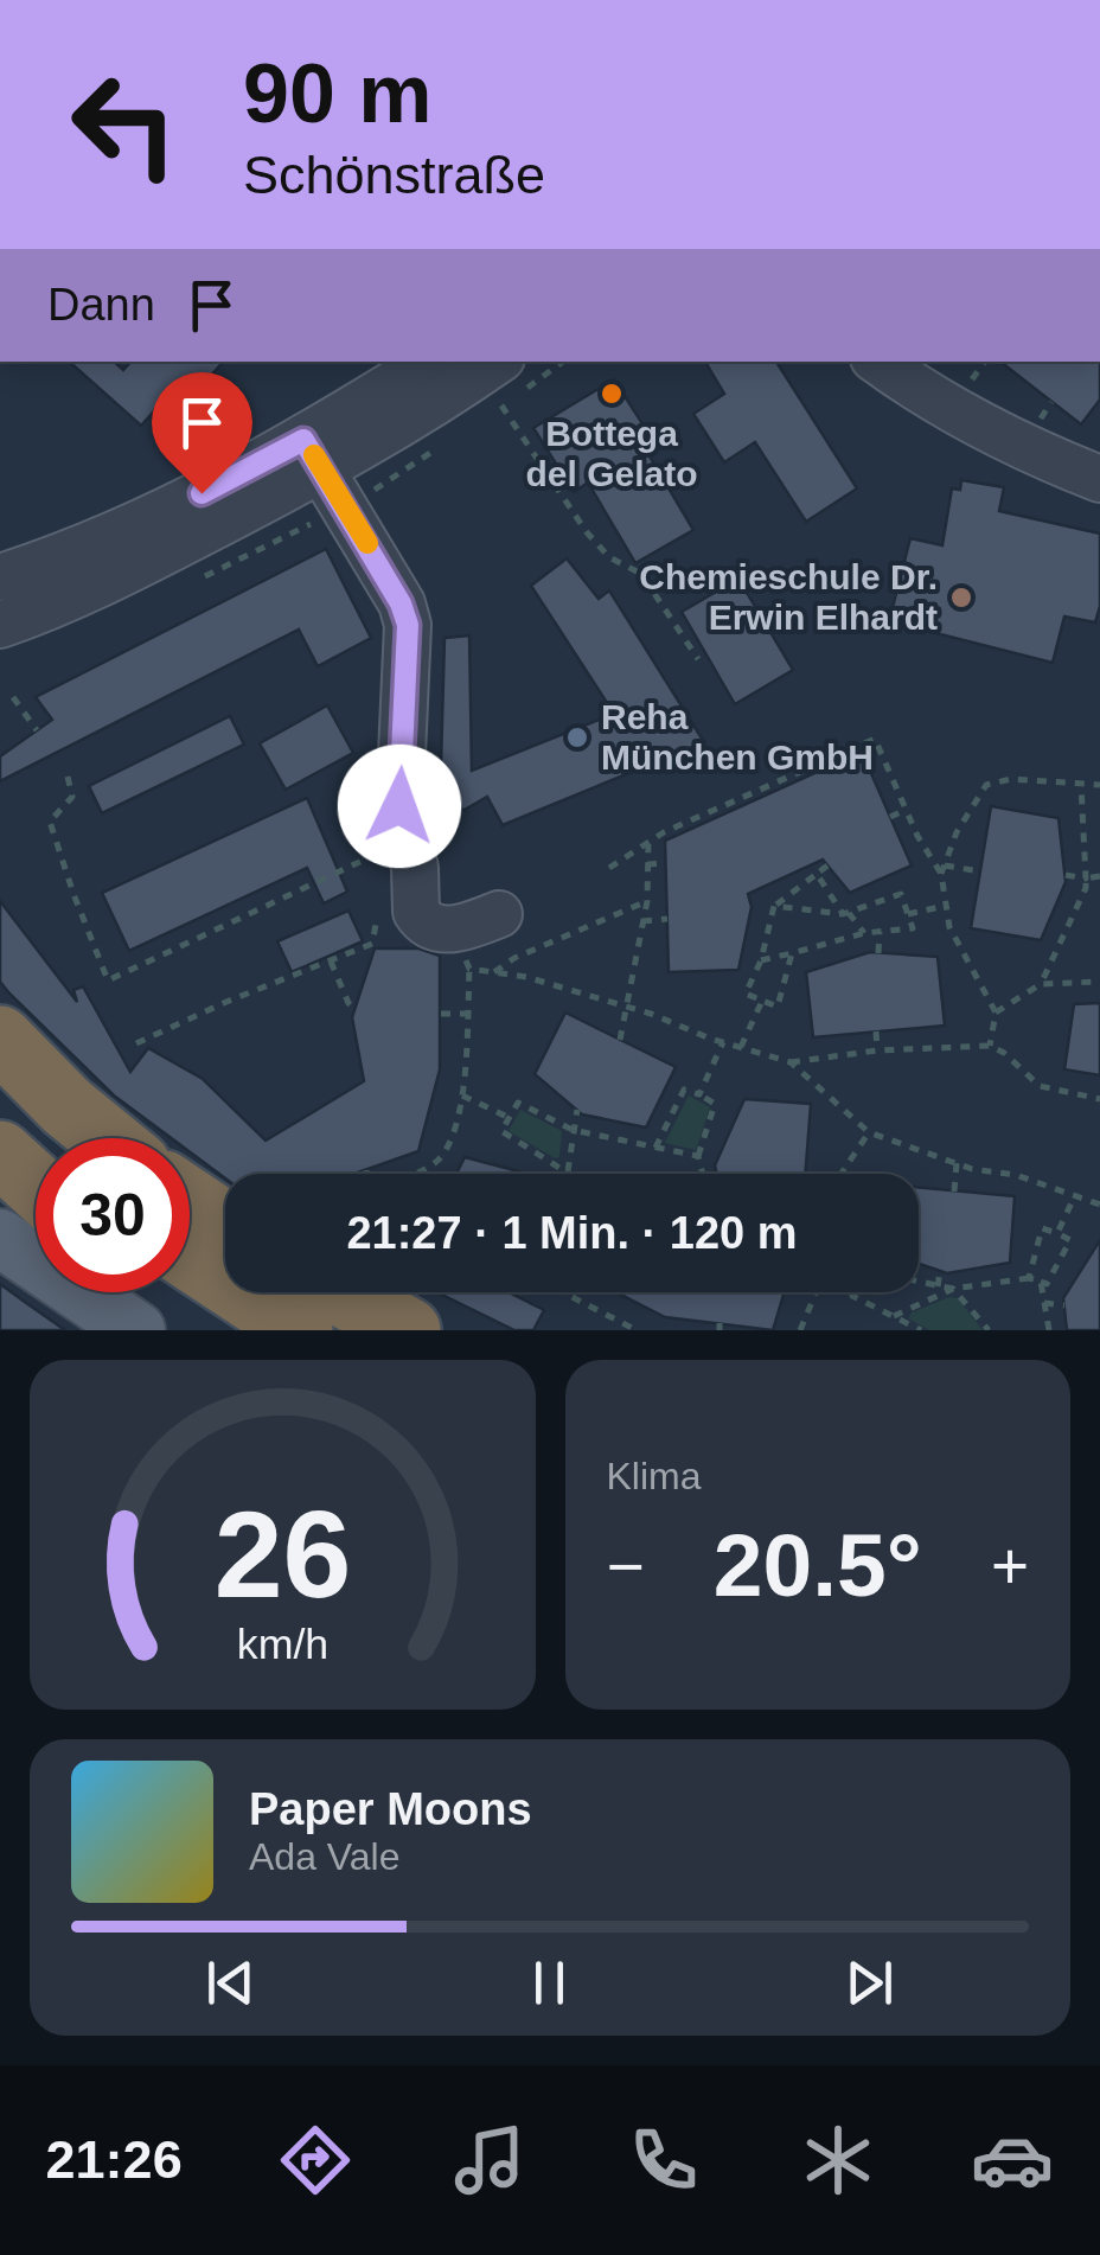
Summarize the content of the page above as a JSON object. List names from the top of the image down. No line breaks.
{"places":["Bottega del Gelato","Chemieschule Dr. Erwin Elhardt","Reha München GmbH"],"page":{"turn":["90 m","Schönstraße"],"then":"Dann","limit":"30","trip":"21:27 · 1 Min. · 120 m","tile":"Klima","heat":["−","20.5°","+"],"song":["Paper Moons","Ada Vale"],"tabs":"21:26","gauge":["26","km/h"]}}
